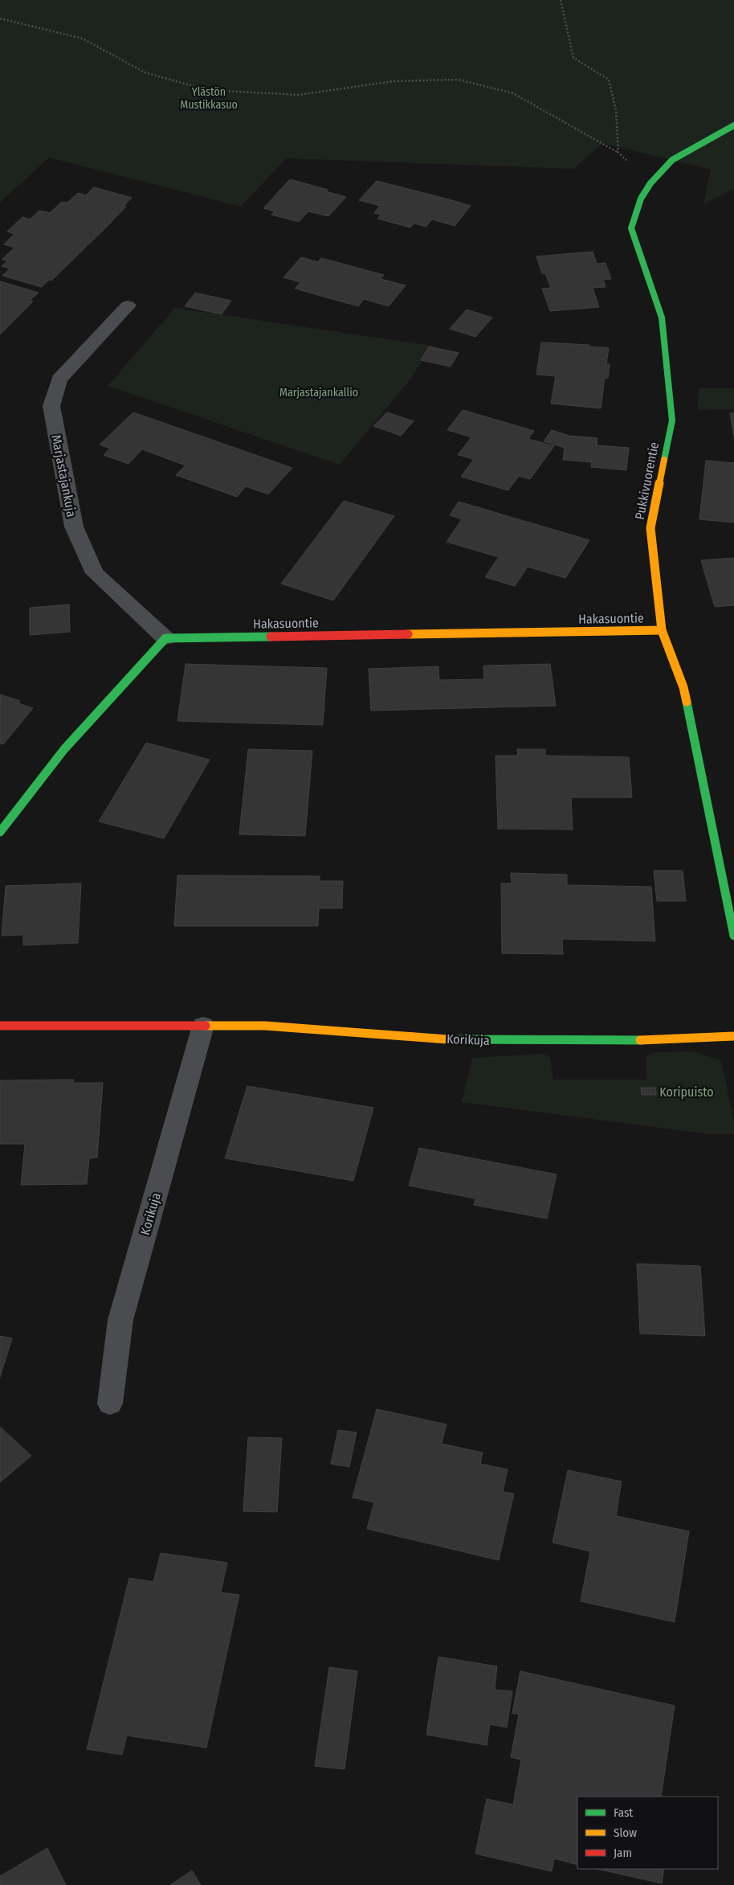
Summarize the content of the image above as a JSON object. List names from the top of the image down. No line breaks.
{"streets":{"street":["Marjastajankuja","Pukkivuorentie","Hakasuontie","Korikuja"]},"crossings":[["Marjastajankuja","Hakasuontie"],["Pukkivuorentie","Hakasuontie"]],"parks":["Ylästön Mustikkasuo","Marjastajankallio","Koripuisto"],"legend":["Fast","Slow","Jam"]}
